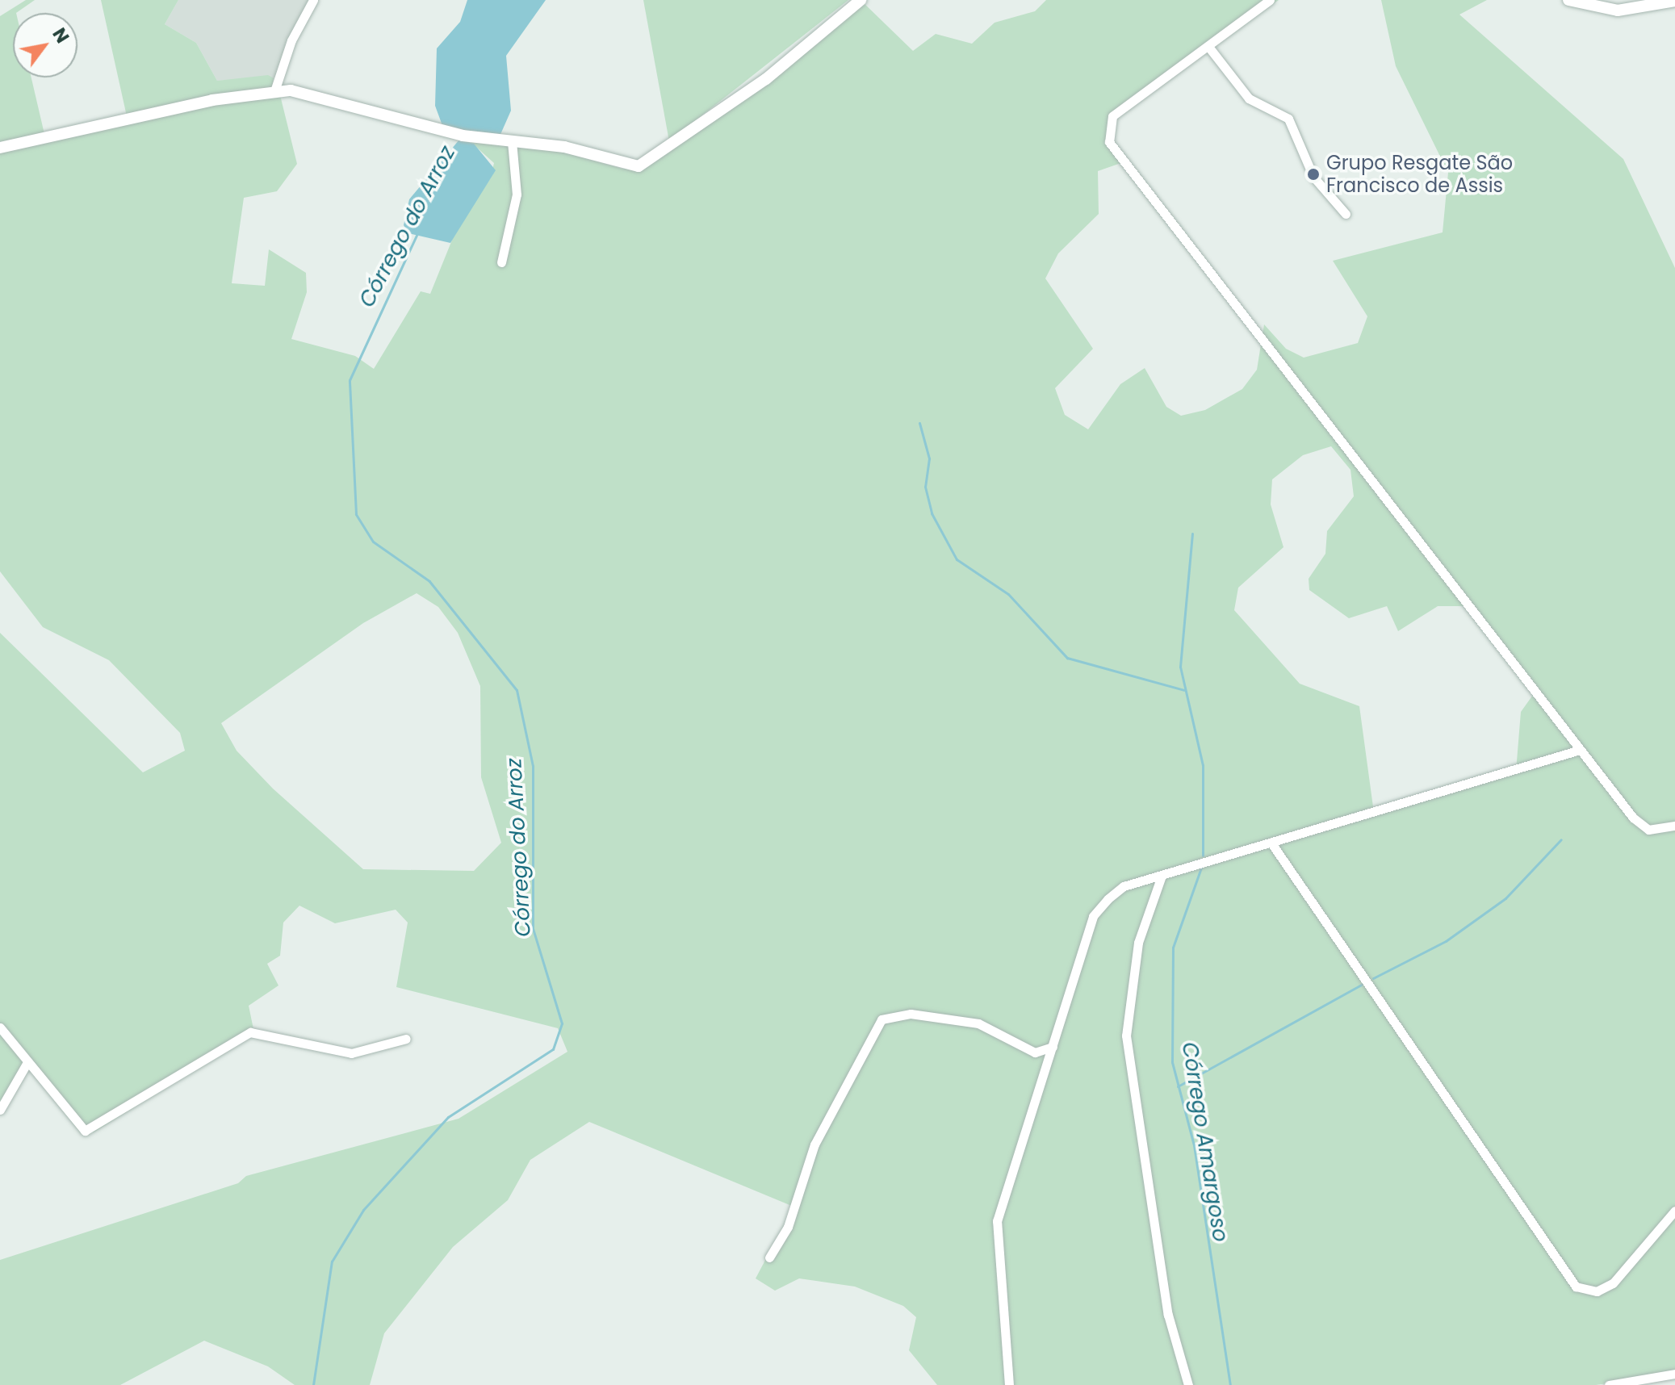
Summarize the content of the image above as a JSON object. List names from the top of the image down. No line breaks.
{"water":["Córrego do Arroz","Córrego Amargoso"],"places":["Grupo Resgate São Francisco de Assis"],"north":"top right"}
